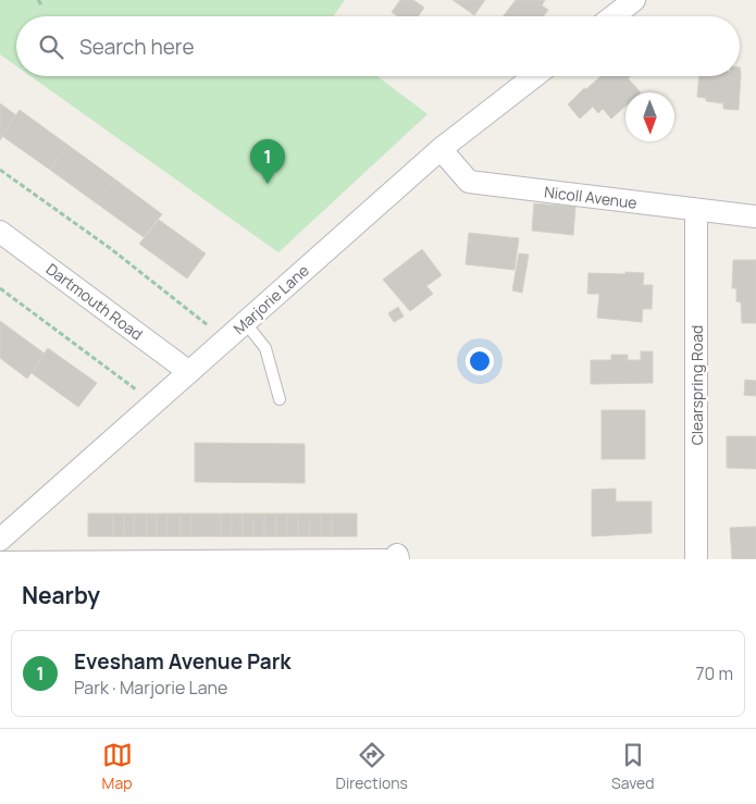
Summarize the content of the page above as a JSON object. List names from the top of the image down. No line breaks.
{"streets":{"street":["Nicoll Avenue","Marjorie Lane","Dartmouth Road","Clearspring Road"]},"crossings":[["Nicoll Avenue","Marjorie Lane"],["Nicoll Avenue","Clearspring Road"],["Marjorie Lane","Dartmouth Road"]],"north":"bottom","page":{"search":"Search here","pins":"1","heading":"Nearby","list":[{"mark":"1","name":"Evesham Avenue Park","note":"Park · Marjorie Lane","value":"70 m"}],"nav":["Map","Directions","Saved"]}}
